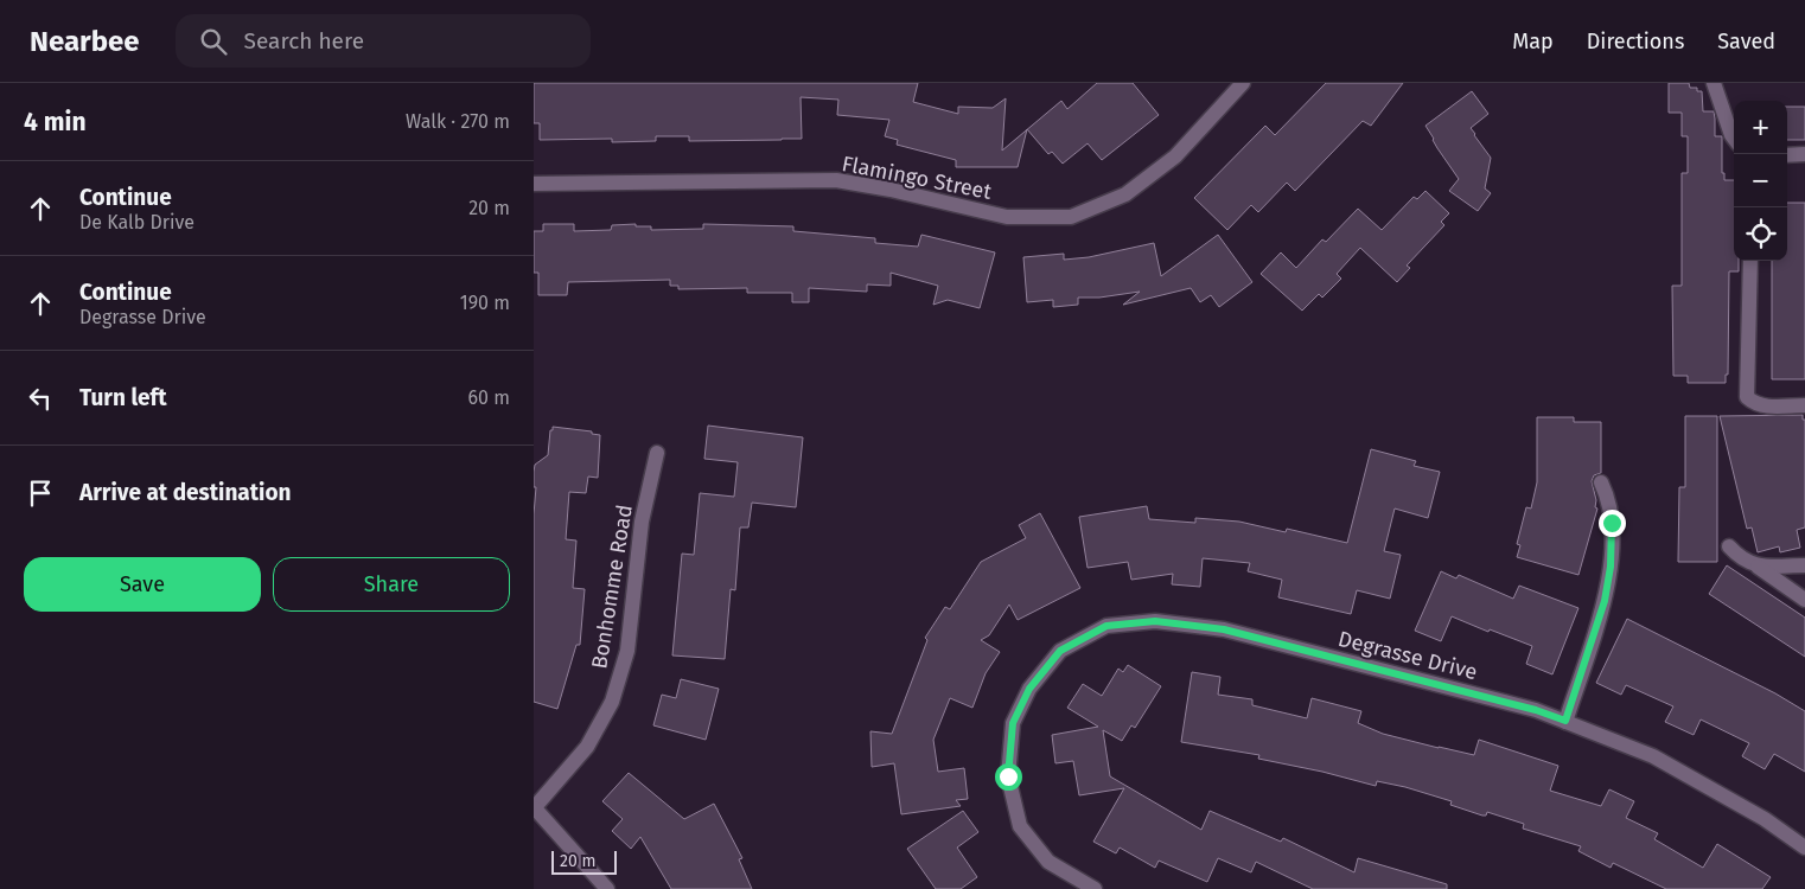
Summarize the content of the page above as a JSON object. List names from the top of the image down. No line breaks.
{"streets":{"street":["Flamingo Street","Bonhomme Road","Degrasse Drive"]},"scale_bar":"20 m","page":{"header":"Nearbee","search":"Search here","nav":["Map","Directions","Saved"],"heading":["4 min","Walk · 270 m"],"map_buttons":["+","−"],"list":[["Continue","De Kalb Drive","20 m"],["Continue","Degrasse Drive","190 m"],["Turn left","60 m"],"Arrive at destination"],"buttons":["Save","Share"],"scale":"20 m"}}
